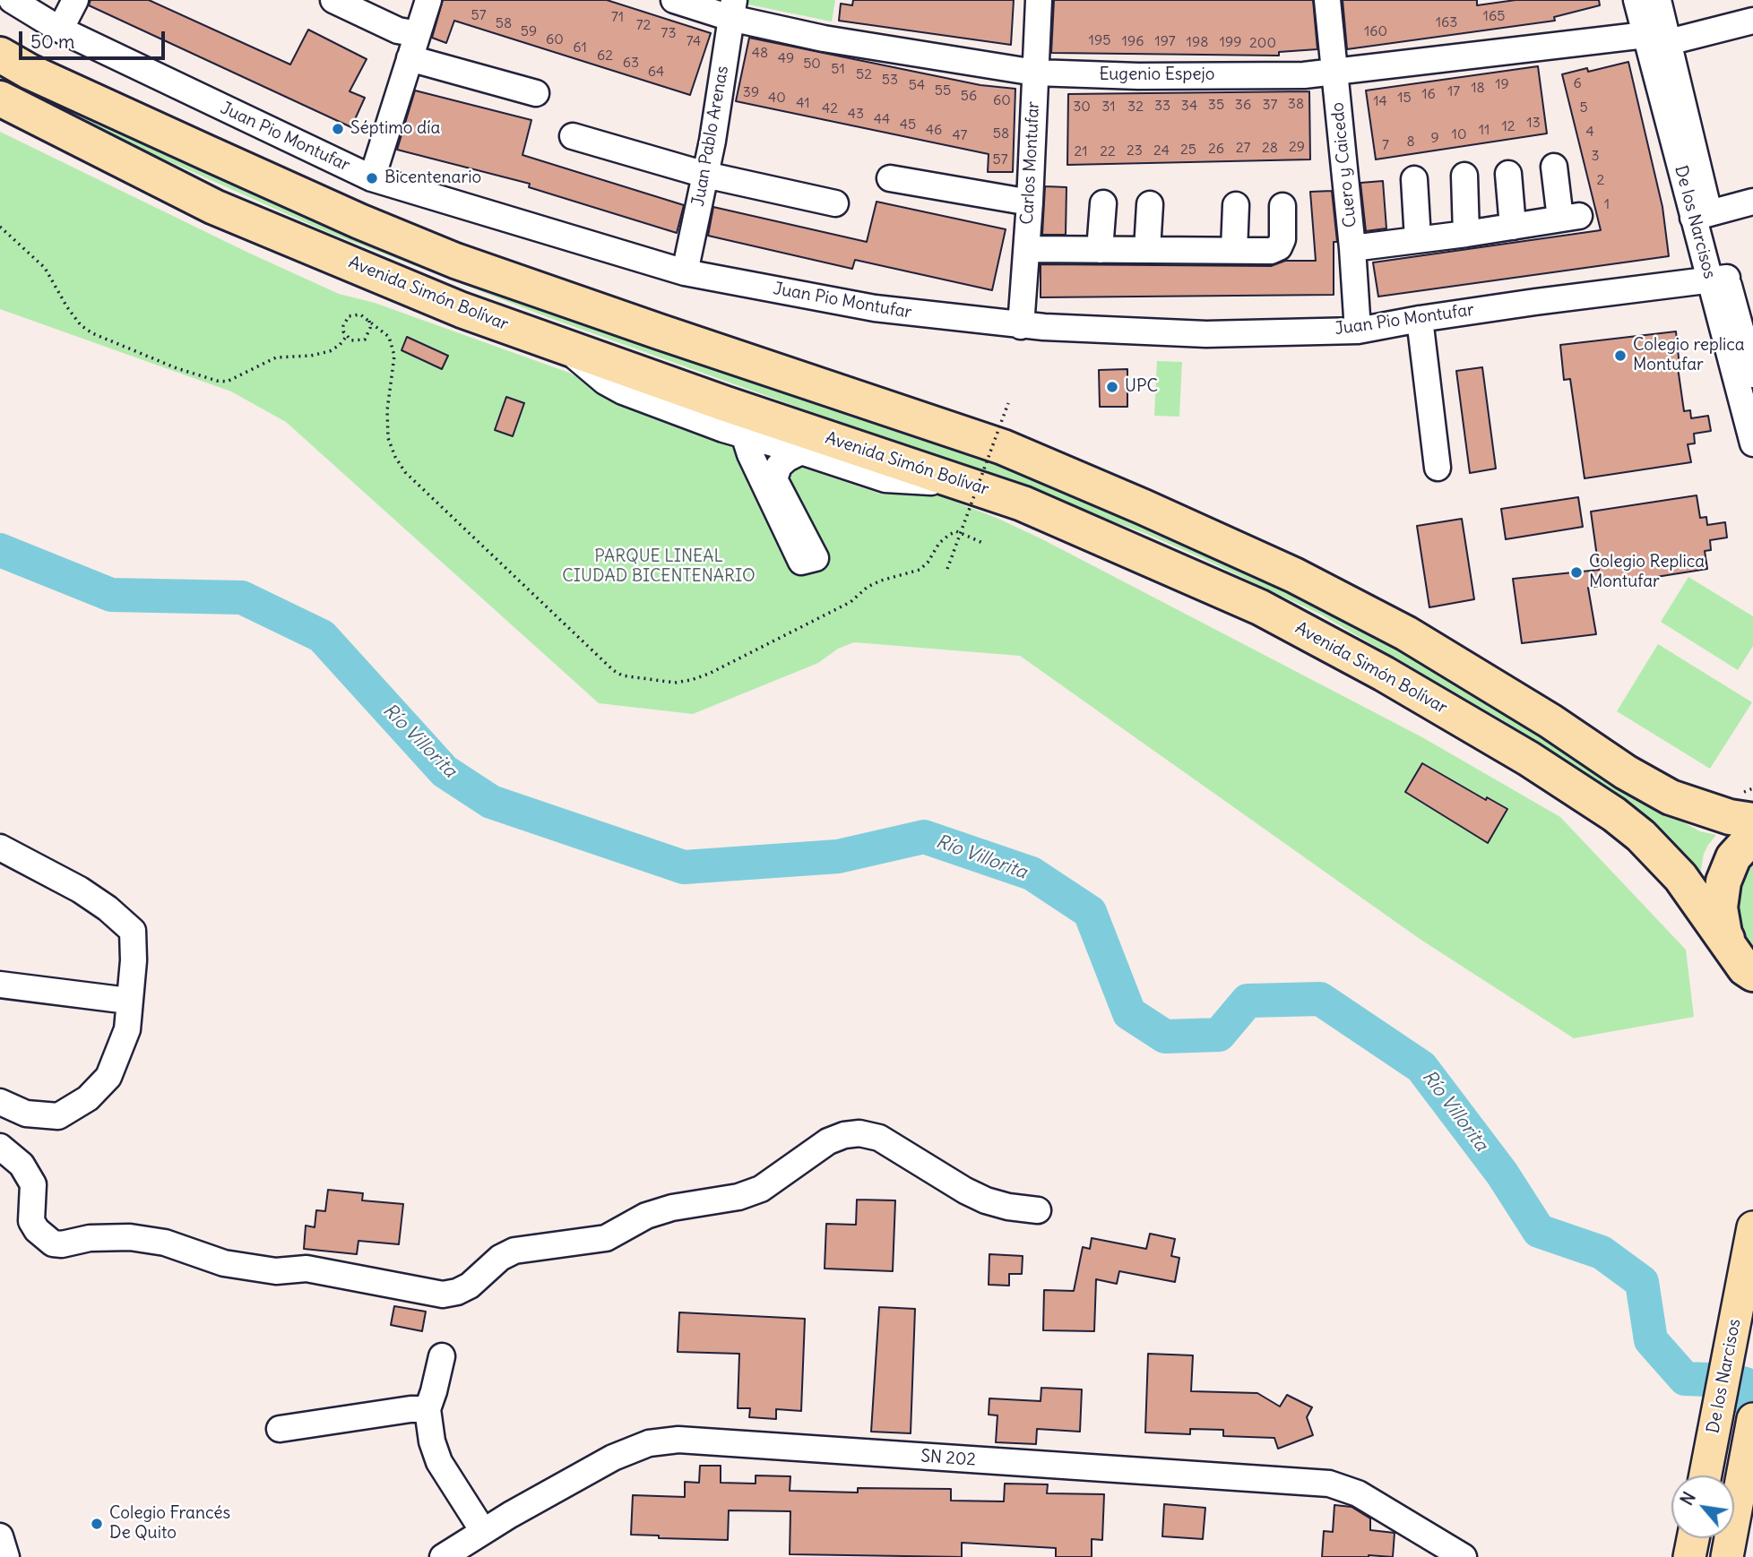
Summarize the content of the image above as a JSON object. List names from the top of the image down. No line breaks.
{"streets":{"highway":["Avenida Simón Bolívar"],"main road":["De los Narcisos"],"street":["Eugenio Espejo","Juan Pablo Arenas","Juan Pio Montufar","Carlos Montufar","Cuero y Caicedo","SN 202"]},"crossings":[["Eugenio Espejo","Juan Pablo Arenas"],["Eugenio Espejo","Carlos Montufar"],["Eugenio Espejo","Cuero y Caicedo"],["Eugenio Espejo","De los Narcisos"],["Juan Pablo Arenas","Juan Pio Montufar"],["Juan Pio Montufar","Carlos Montufar"],["Juan Pio Montufar","Cuero y Caicedo"],["Juan Pio Montufar","De los Narcisos"]],"water":["Río Villorita"],"parks":["PARQUE LINEAL CIUDAD BICENTENARIO"],"places":["Séptimo día","Bicentenario","Colegio replica Montufar","UPC","Colegio Replica Montufar","Colegio Francés De Quito"],"house_numbers":["57","165","71","163","58","72","59","160","73","60","195","74","196","197","198","199","200","61","48","62","49","63","50","51","64","52","53","6","19","54","18","55","17","39","16","56","40","15","60","14","41","38","35","36","37","33","34","30","31","32","5","42","43","44","13","45","12","46","11","4","58","10","47","9","8","7","29","27","28","26","25","23","24","21","22","3","57","2","1"],"scale_bar":"50 m","north":"top left"}
